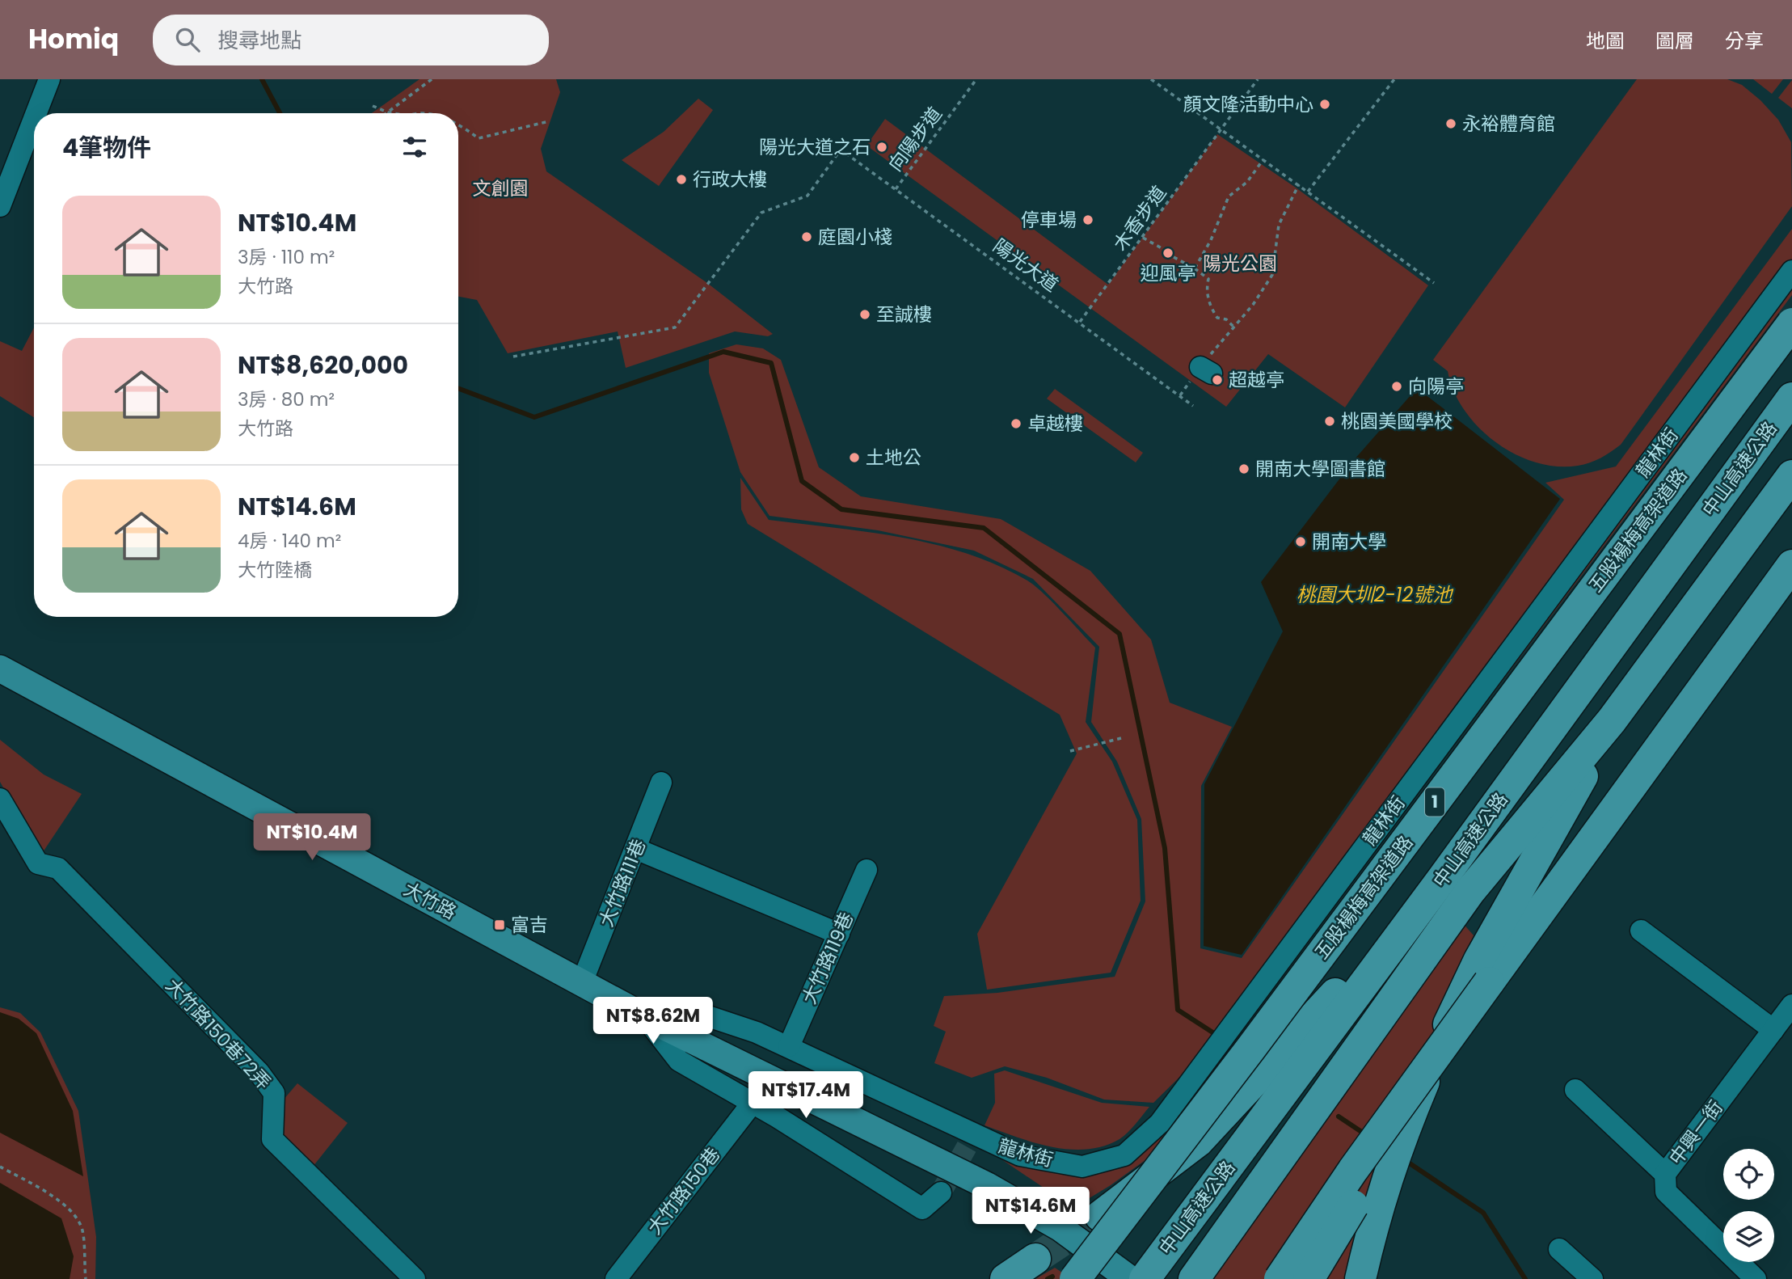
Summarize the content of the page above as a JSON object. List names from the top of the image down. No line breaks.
{"streets":{"highway":["中山高速公路","五股楊梅高架道路","1"],"main road":["大竹路"],"street":["龍林街","大竹路111巷","大竹路119巷","大竹路150巷72弄","中興一街","大竹路150巷"],"path":["向陽步道","木香步道","陽光大道"]},"crossings":[["向陽步道","陽光大道"],["木香步道","陽光大道"],["龍林街","大竹路119巷"],["中山高速公路","大竹路"],["大竹路111巷","大竹路"]],"water":["桃園大圳2-12號池"],"parks":["文創園","陽光公園"],"places":{"other":["顏文隆活動中心","永裕體育館","陽光大道之石","行政大樓","停車場","庭園小棧","迎風亭","至誠樓","超越亭","向陽亭","桃園美國學校","卓越樓","土地公","開南大學圖書館","開南大學"],"transit":["富吉"]},"page":{"header":"Homiq","search":"搜尋地點","nav":["地圖","圖層","分享"],"heading":"4筆物件","list":[{"name":"NT$10.4M","note":"3房 · 110 m² · 大竹路"},{"name":"NT$8,620,000","note":"3房 · 80 m² · 大竹路"},{"name":"NT$14.6M","note":"4房 · 140 m² · 大竹陸橋"}],"price":["NT$10.4M","NT$8.62M","NT$17.4M","NT$14.6M"]}}
